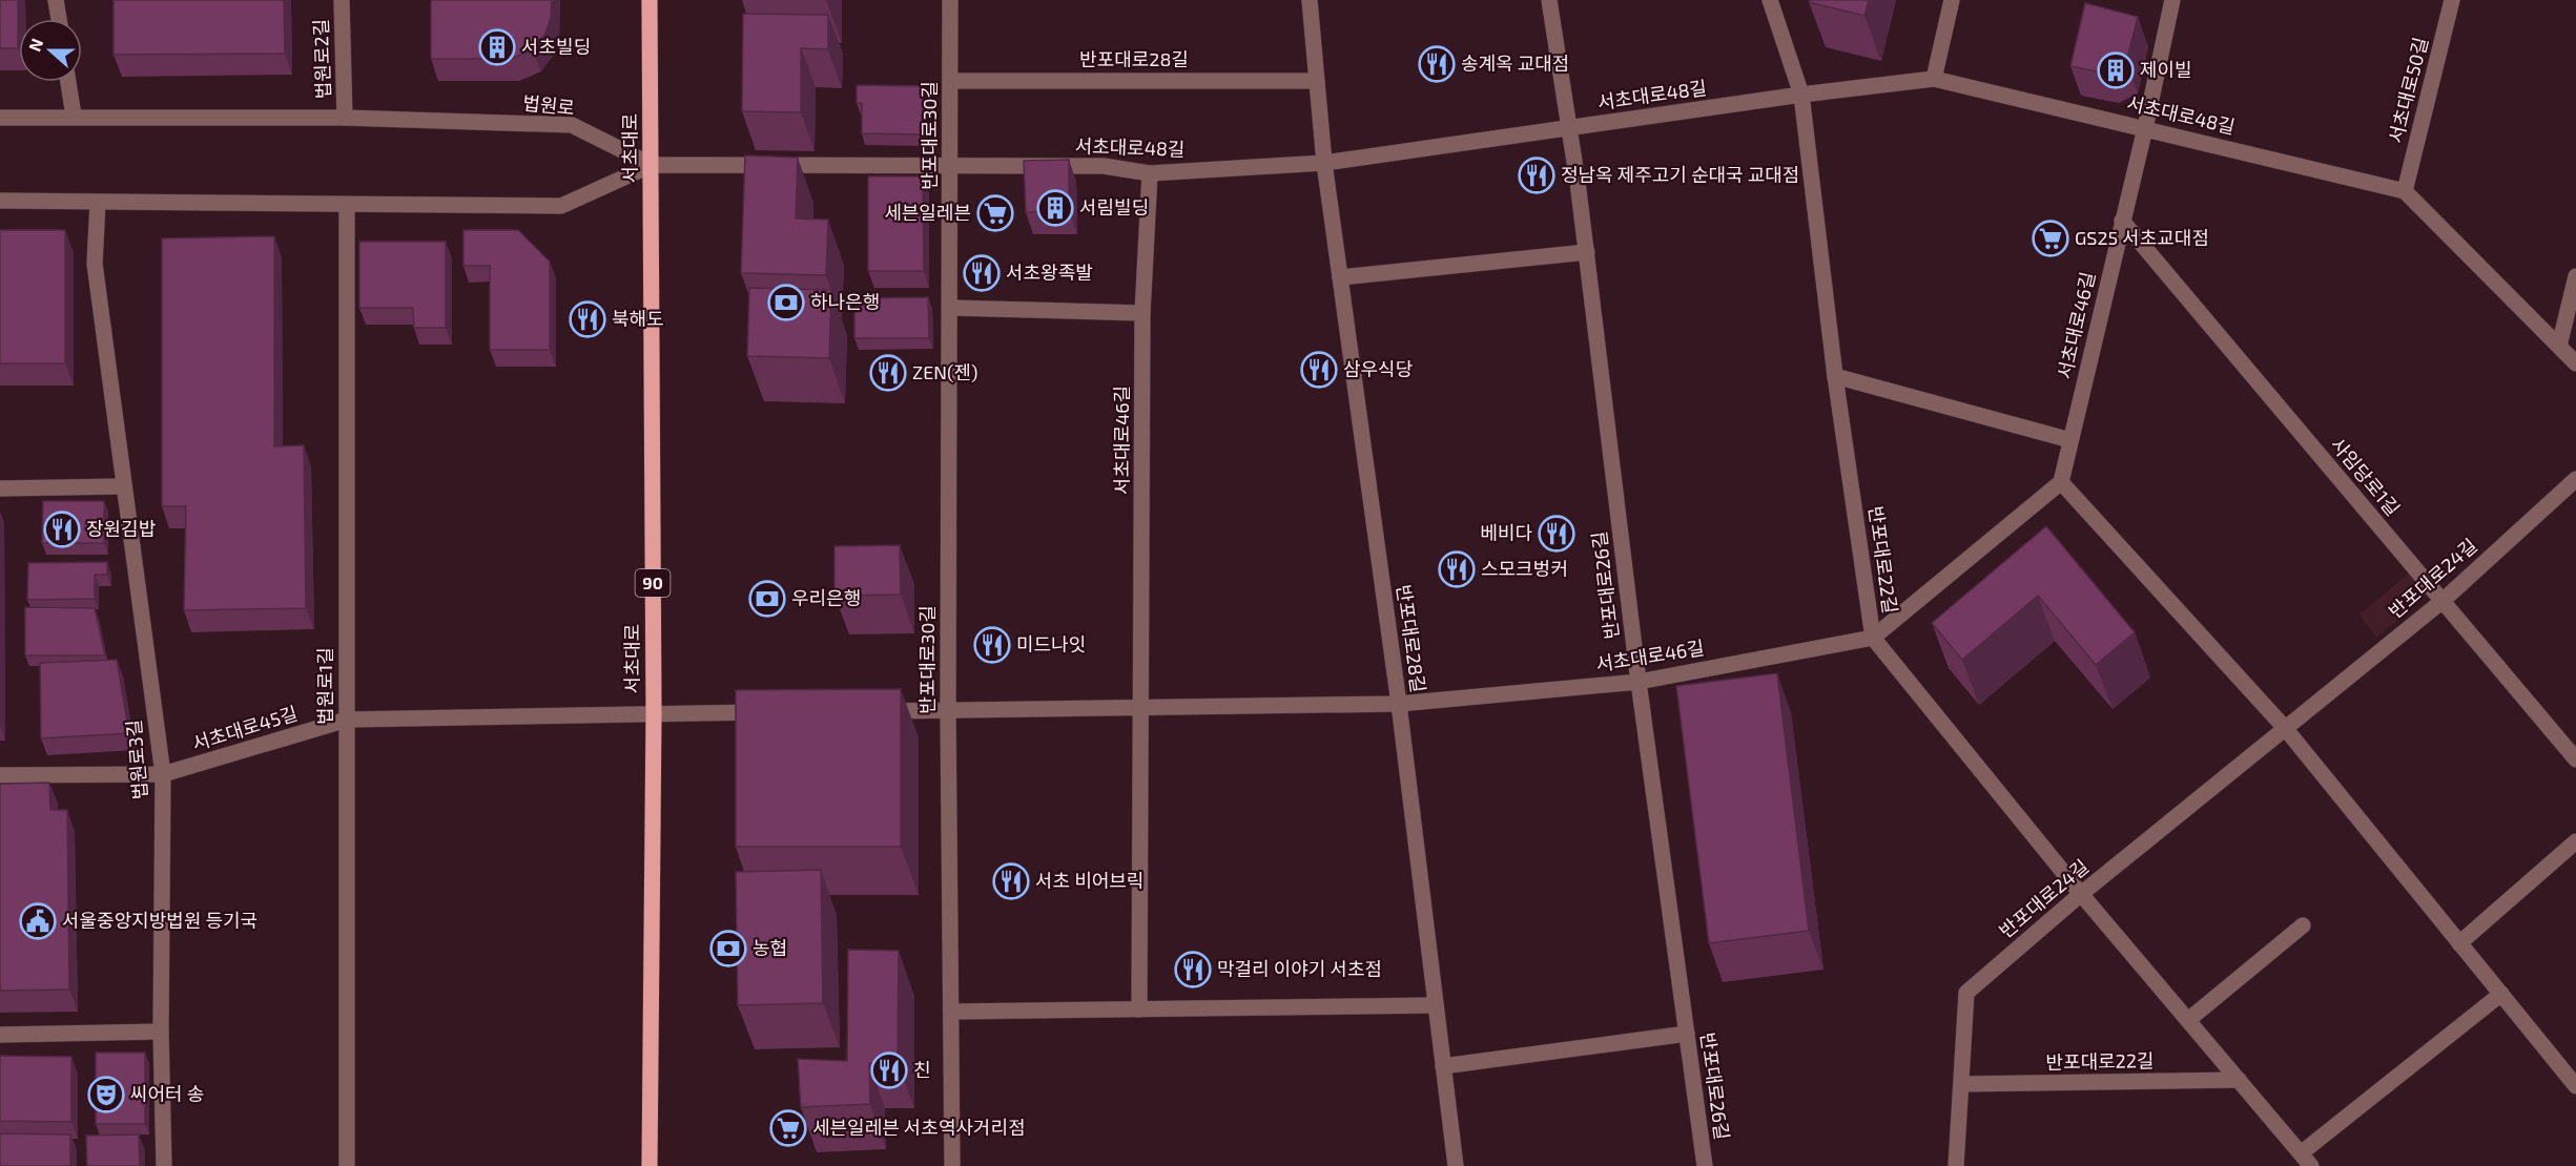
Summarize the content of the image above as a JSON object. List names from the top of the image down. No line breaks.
{"streets":{"main road":["서초대로","90"],"street":["법원로2길","반포대로28길","서초대로50길","서초대로48길","법원로","반포대로30길","서초대로46길","사임당로1길","반포대로22길","반포대로24길","반포대로26길","법원로1길","서초대로45길","법원로3길"]},"crossings":[["법원로2길","법원로"],["반포대로28길","서초대로48길"],["반포대로28길","반포대로30길"],["반포대로28길","서초대로46길"],["서초대로50길","서초대로48길"],["서초대로48길","법원로"],["서초대로48길","반포대로30길"],["서초대로48길","서초대로"],["서초대로48길","서초대로46길"],["서초대로48길","반포대로22길"],["서초대로48길","반포대로26길"],["법원로","서초대로"],["반포대로30길","서초대로46길"],["서초대로","서초대로45길"],["서초대로46길","사임당로1길"],["서초대로46길","반포대로22길"],["서초대로46길","반포대로26길"],["사임당로1길","반포대로24길"],["반포대로22길","반포대로24길"],["법원로1길","서초대로45길"],["서초대로45길","법원로3길"]],"places":{"building":["서초빌딩","제이빌","서림빌딩"],"restaurant":["송계옥 교대점","정남옥 제주고기 순대국 교대점","서초왕족발","북해도","삼우식당","ZEN(젠)","장원김밥","베비다","스모크벙커","미드나잇","서초 비어브릭","막걸리 이야기 서초점","친"],"supermarket":["세븐일레븐","GS25 서초교대점","세븐일레븐 서초역사거리점"],"bank":["하나은행","우리은행","농협"],"public building":["서울중앙지방법원 등기국"],"theatre":["씨어터 송"]},"north":"left"}
